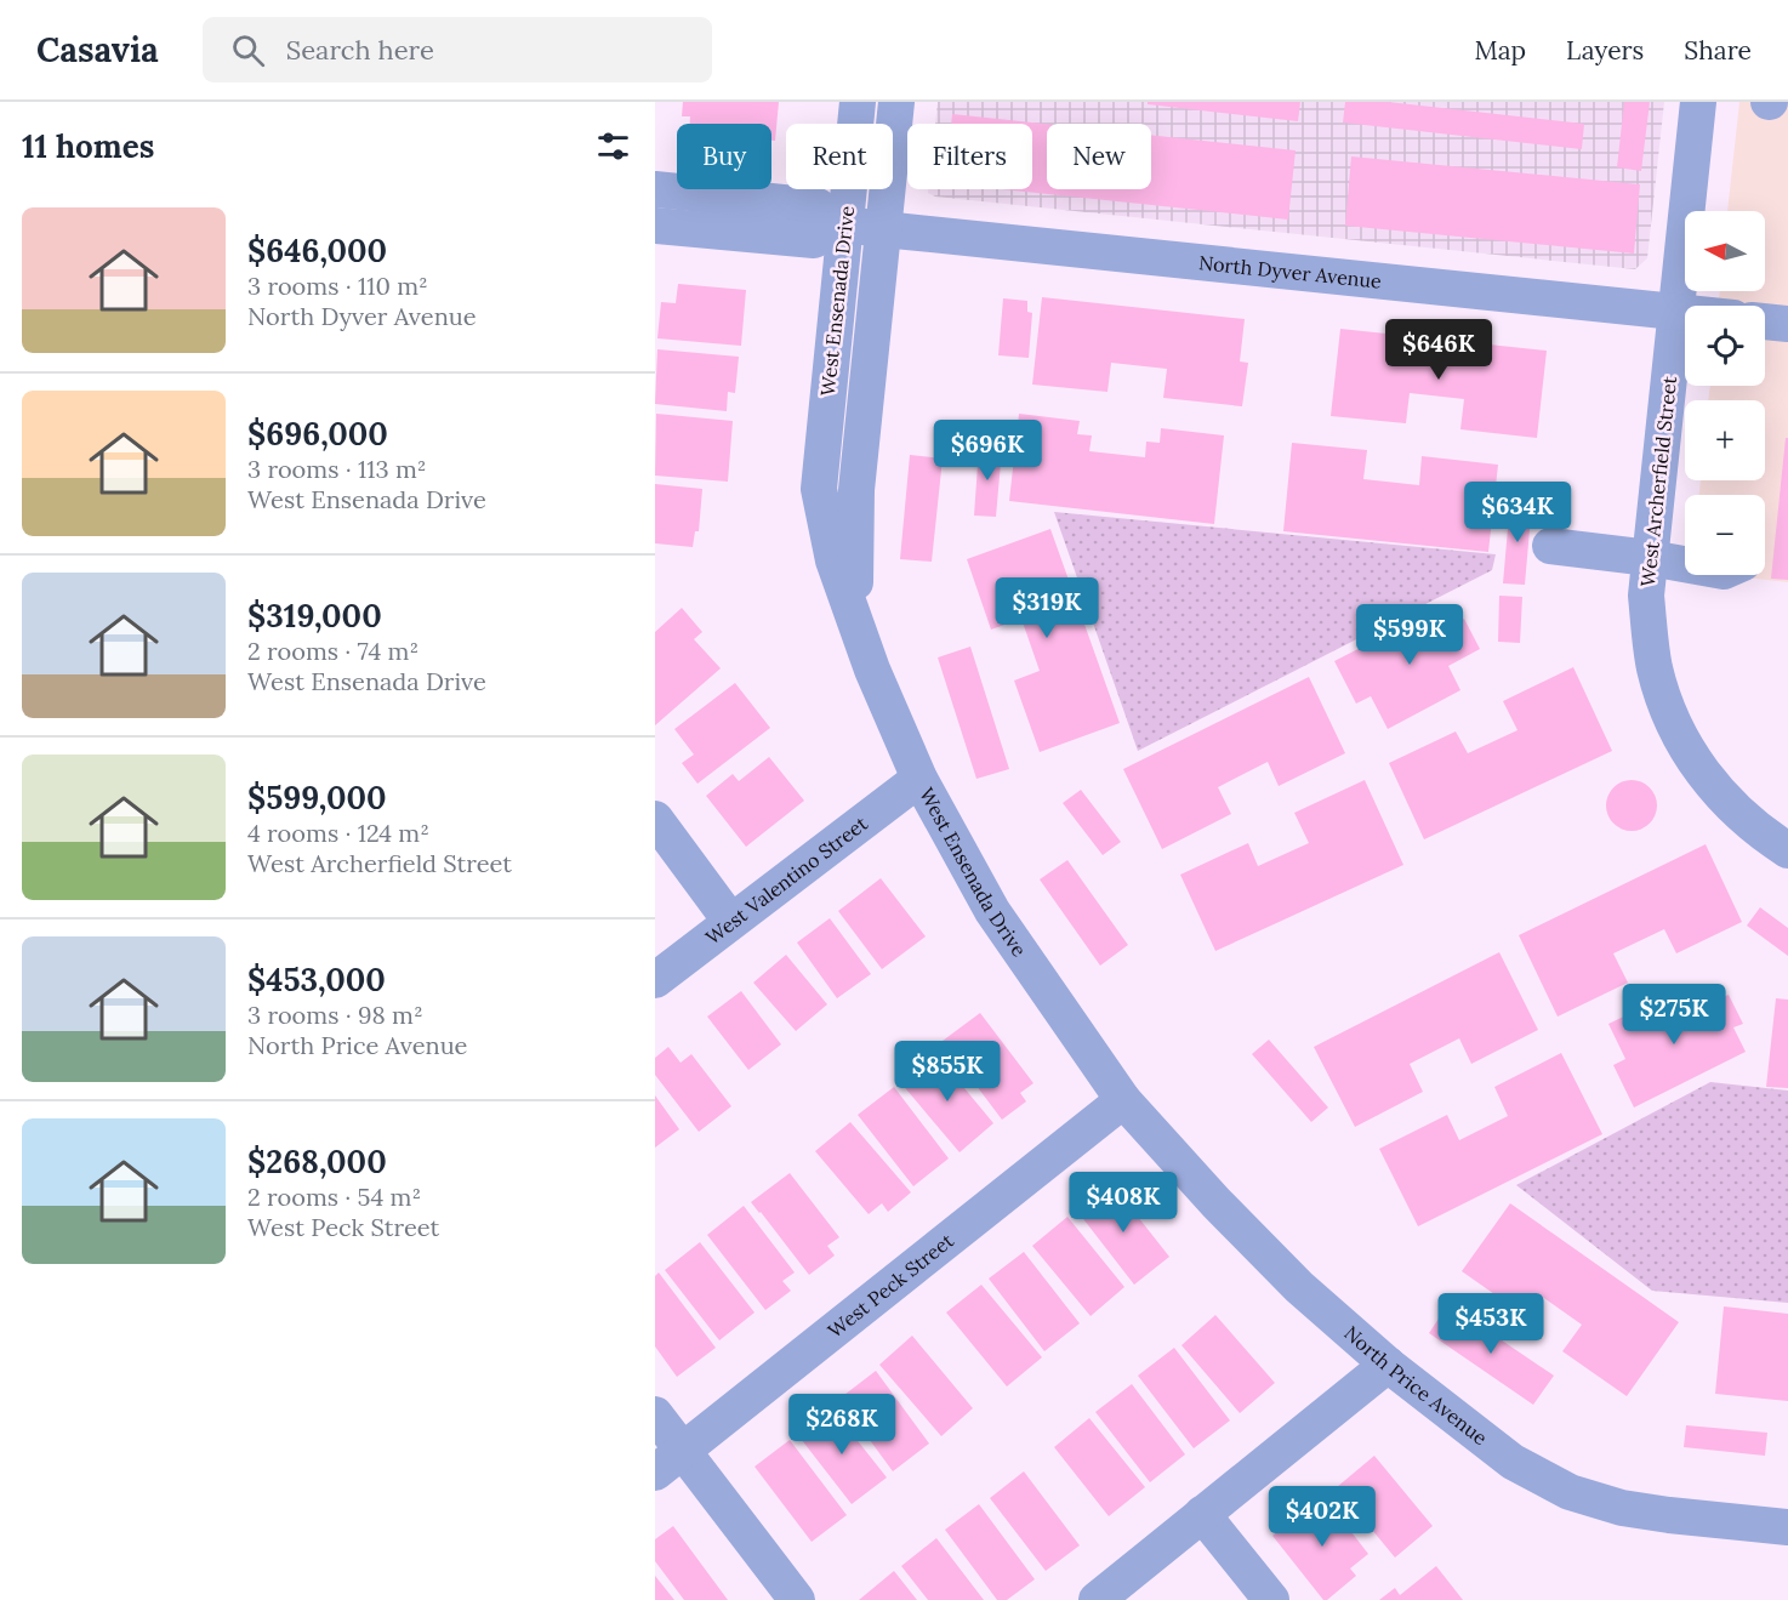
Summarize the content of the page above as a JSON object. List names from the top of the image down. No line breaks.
{"streets":{"street":["North Dyver Avenue","West Ensenada Drive","West Archerfield Street","West Valentino Street","West Peck Street","North Price Avenue"]},"crossings":[["North Dyver Avenue","West Ensenada Drive"],["North Dyver Avenue","West Archerfield Street"],["West Ensenada Drive","West Valentino Street"],["West Ensenada Drive","West Peck Street"],["West Ensenada Drive","North Price Avenue"],["West Peck Street","North Price Avenue"]],"north":"left","page":{"header":"Casavia","search":"Search here","nav":["Map","Layers","Share"],"heading":"11 homes","chip":["Buy","Rent","Filters","New"],"list":[{"name":"$646,000","note":"3 rooms · 110 m² · North Dyver Avenue"},{"name":"$696,000","note":"3 rooms · 113 m² · West Ensenada Drive"},{"name":"$319,000","note":"2 rooms · 74 m² · West Ensenada Drive"},{"name":"$599,000","note":"4 rooms · 124 m² · West Archerfield Street"},{"name":"$453,000","note":"3 rooms · 98 m² · North Price Avenue"},{"name":"$268,000","note":"2 rooms · 54 m² · West Peck Street"}],"map_buttons":["+","−"],"price":["$646K","$696K","$634K","$319K","$599K","$275K","$855K","$408K","$453K","$268K","$402K"]}}
